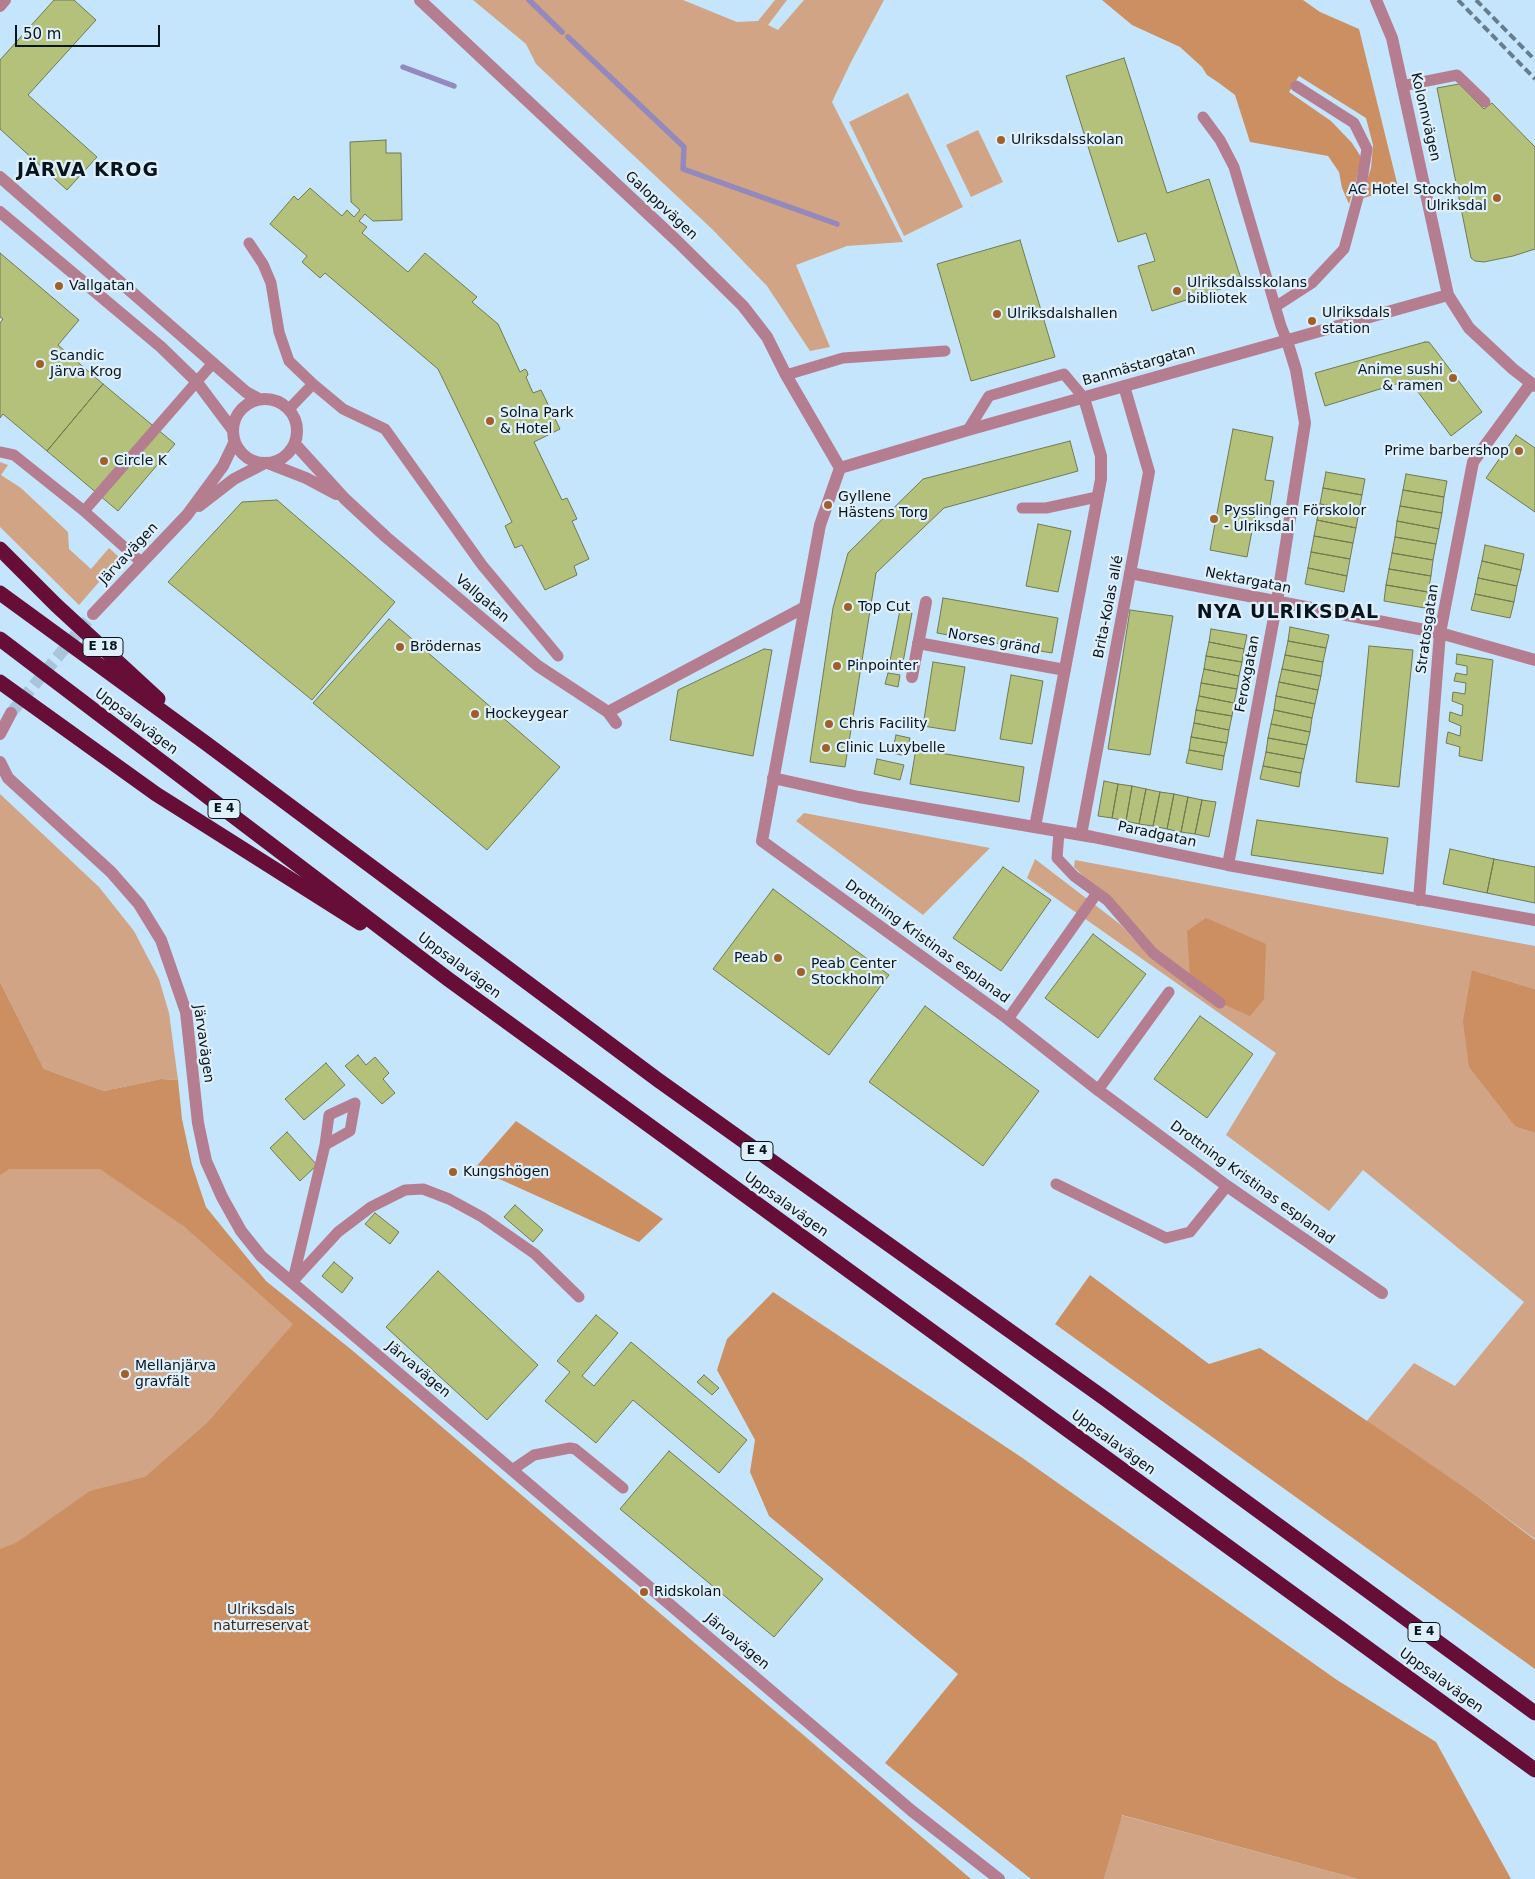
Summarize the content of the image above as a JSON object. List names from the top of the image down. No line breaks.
{"streets":{"highway":["E 18","Uppsalavägen","E 4"],"street":["Kolonnvägen","Galoppvägen","Banmästargatan","Järvavägen","Nektargatan","Vallgatan","Brita-Kolas allé","Stratosgatan","Norses gränd","Feroxgatan","Paradgatan","Drottning Kristinas esplanad"]},"crossings":[["Kolonnvägen","Banmästargatan"],["Kolonnvägen","Stratosgatan"],["Galoppvägen","Banmästargatan"],["Galoppvägen","Drottning Kristinas esplanad"],["Banmästargatan","Brita-Kolas allé"],["Banmästargatan","Feroxgatan"],["Banmästargatan","Drottning Kristinas esplanad"],["Järvavägen","Vallgatan"],["Nektargatan","Brita-Kolas allé"],["Nektargatan","Stratosgatan"],["Nektargatan","Feroxgatan"],["Brita-Kolas allé","Paradgatan"],["Stratosgatan","Paradgatan"],["E 18","Uppsalavägen"],["Feroxgatan","Paradgatan"],["Uppsalavägen","E 4"],["Paradgatan","Drottning Kristinas esplanad"]],"districts":["JÄRVA KROG","NYA ULRIKSDAL"],"parks":["Ulriksdals naturreservat"],"places":["Ulriksdalsskolan","AC Hotel Stockholm Ulriksdal","Vallgatan","Ulriksdalsskolans bibliotek","Ulriksdalshallen","Ulriksdals station","Scandic Järva Krog","Anime sushi & ramen","Solna Park & Hotel","Prime barbershop","Circle K","Gyllene Hästens Torg","Pysslingen Förskolor - Ulriksdal","Top Cut","Brödernas","Pinpointer","Hockeygear","Chris Facility","Clinic Luxybelle","Peab","Peab Center Stockholm","Kungshögen","Mellanjärva gravfält","Ridskolan"],"scale_bar":"50 m"}
